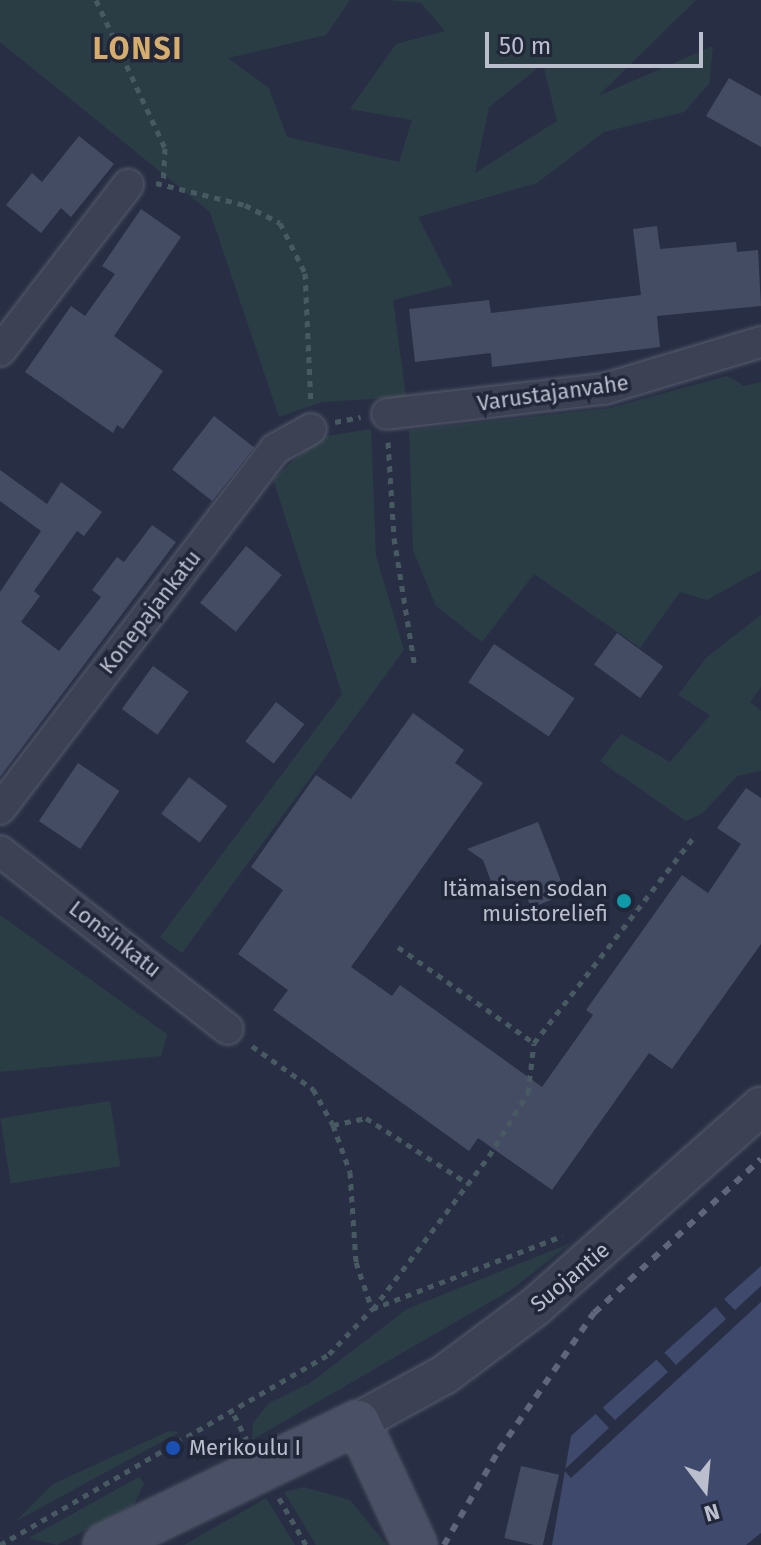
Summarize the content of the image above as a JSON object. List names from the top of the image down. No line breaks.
{"streets":{"street":["Varustajanvahe","Konepajankatu","Lonsinkatu","Suojantie"]},"districts":["LONSI"],"places":["Itämaisen sodan muistoreliefi","Merikoulu I"],"scale_bar":"50 m","north":"bottom"}
